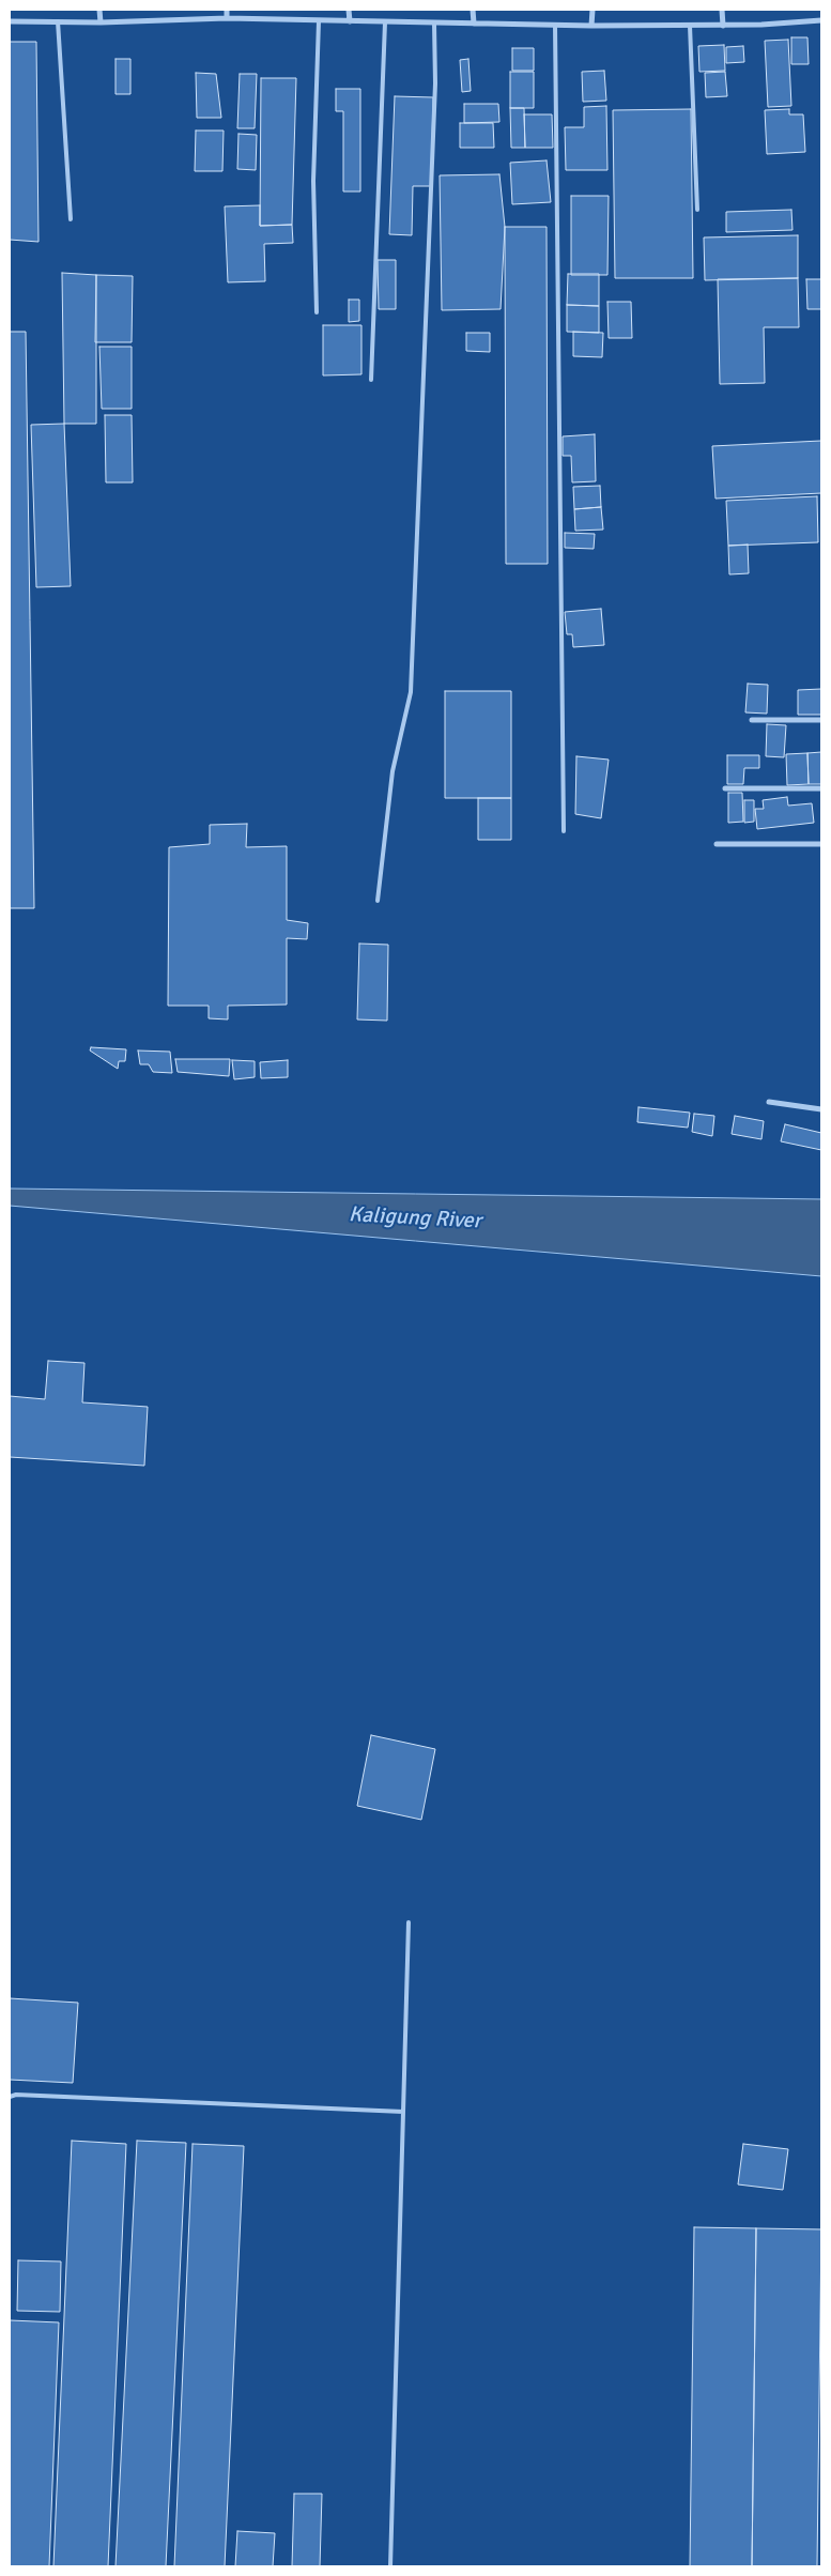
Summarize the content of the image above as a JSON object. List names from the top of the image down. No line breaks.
{"water":["Kaligung River"]}
